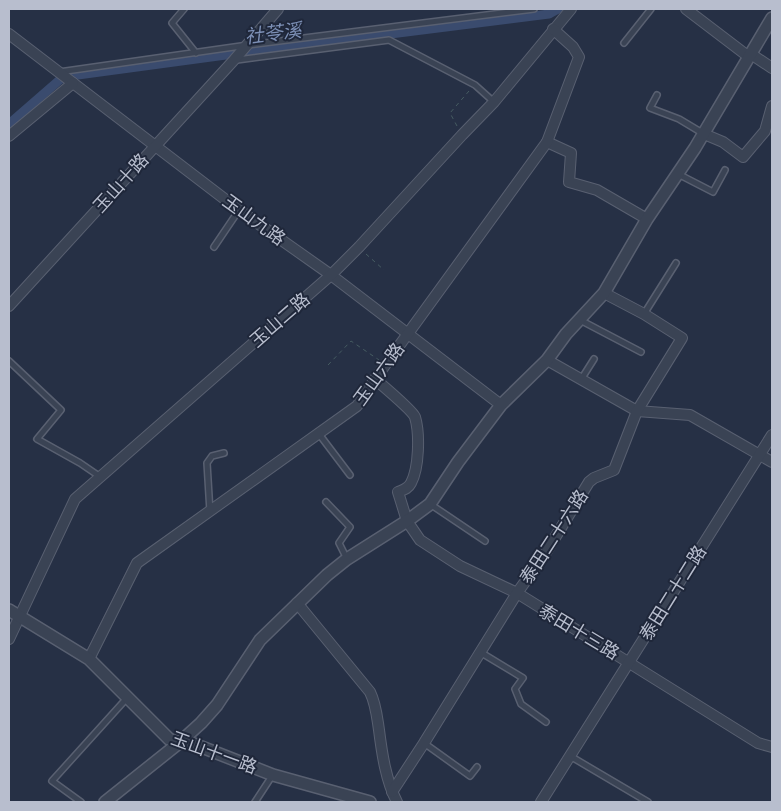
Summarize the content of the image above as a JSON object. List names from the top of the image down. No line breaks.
{"streets":{"street":["玉山十路","玉山九路","玉山二路","玉山六路","泰田二十六路","泰田二十二路","泰田十三路","玉山十一路"]},"crossings":[["玉山十路","玉山九路"],["玉山九路","玉山二路"],["玉山九路","玉山六路"],["玉山二路","玉山六路"],["玉山二路","玉山十一路"],["玉山六路","泰田十三路"],["玉山六路","玉山十一路"],["泰田二十六路","泰田十三路"],["泰田二十二路","泰田十三路"]],"water":["社苓溪"]}
